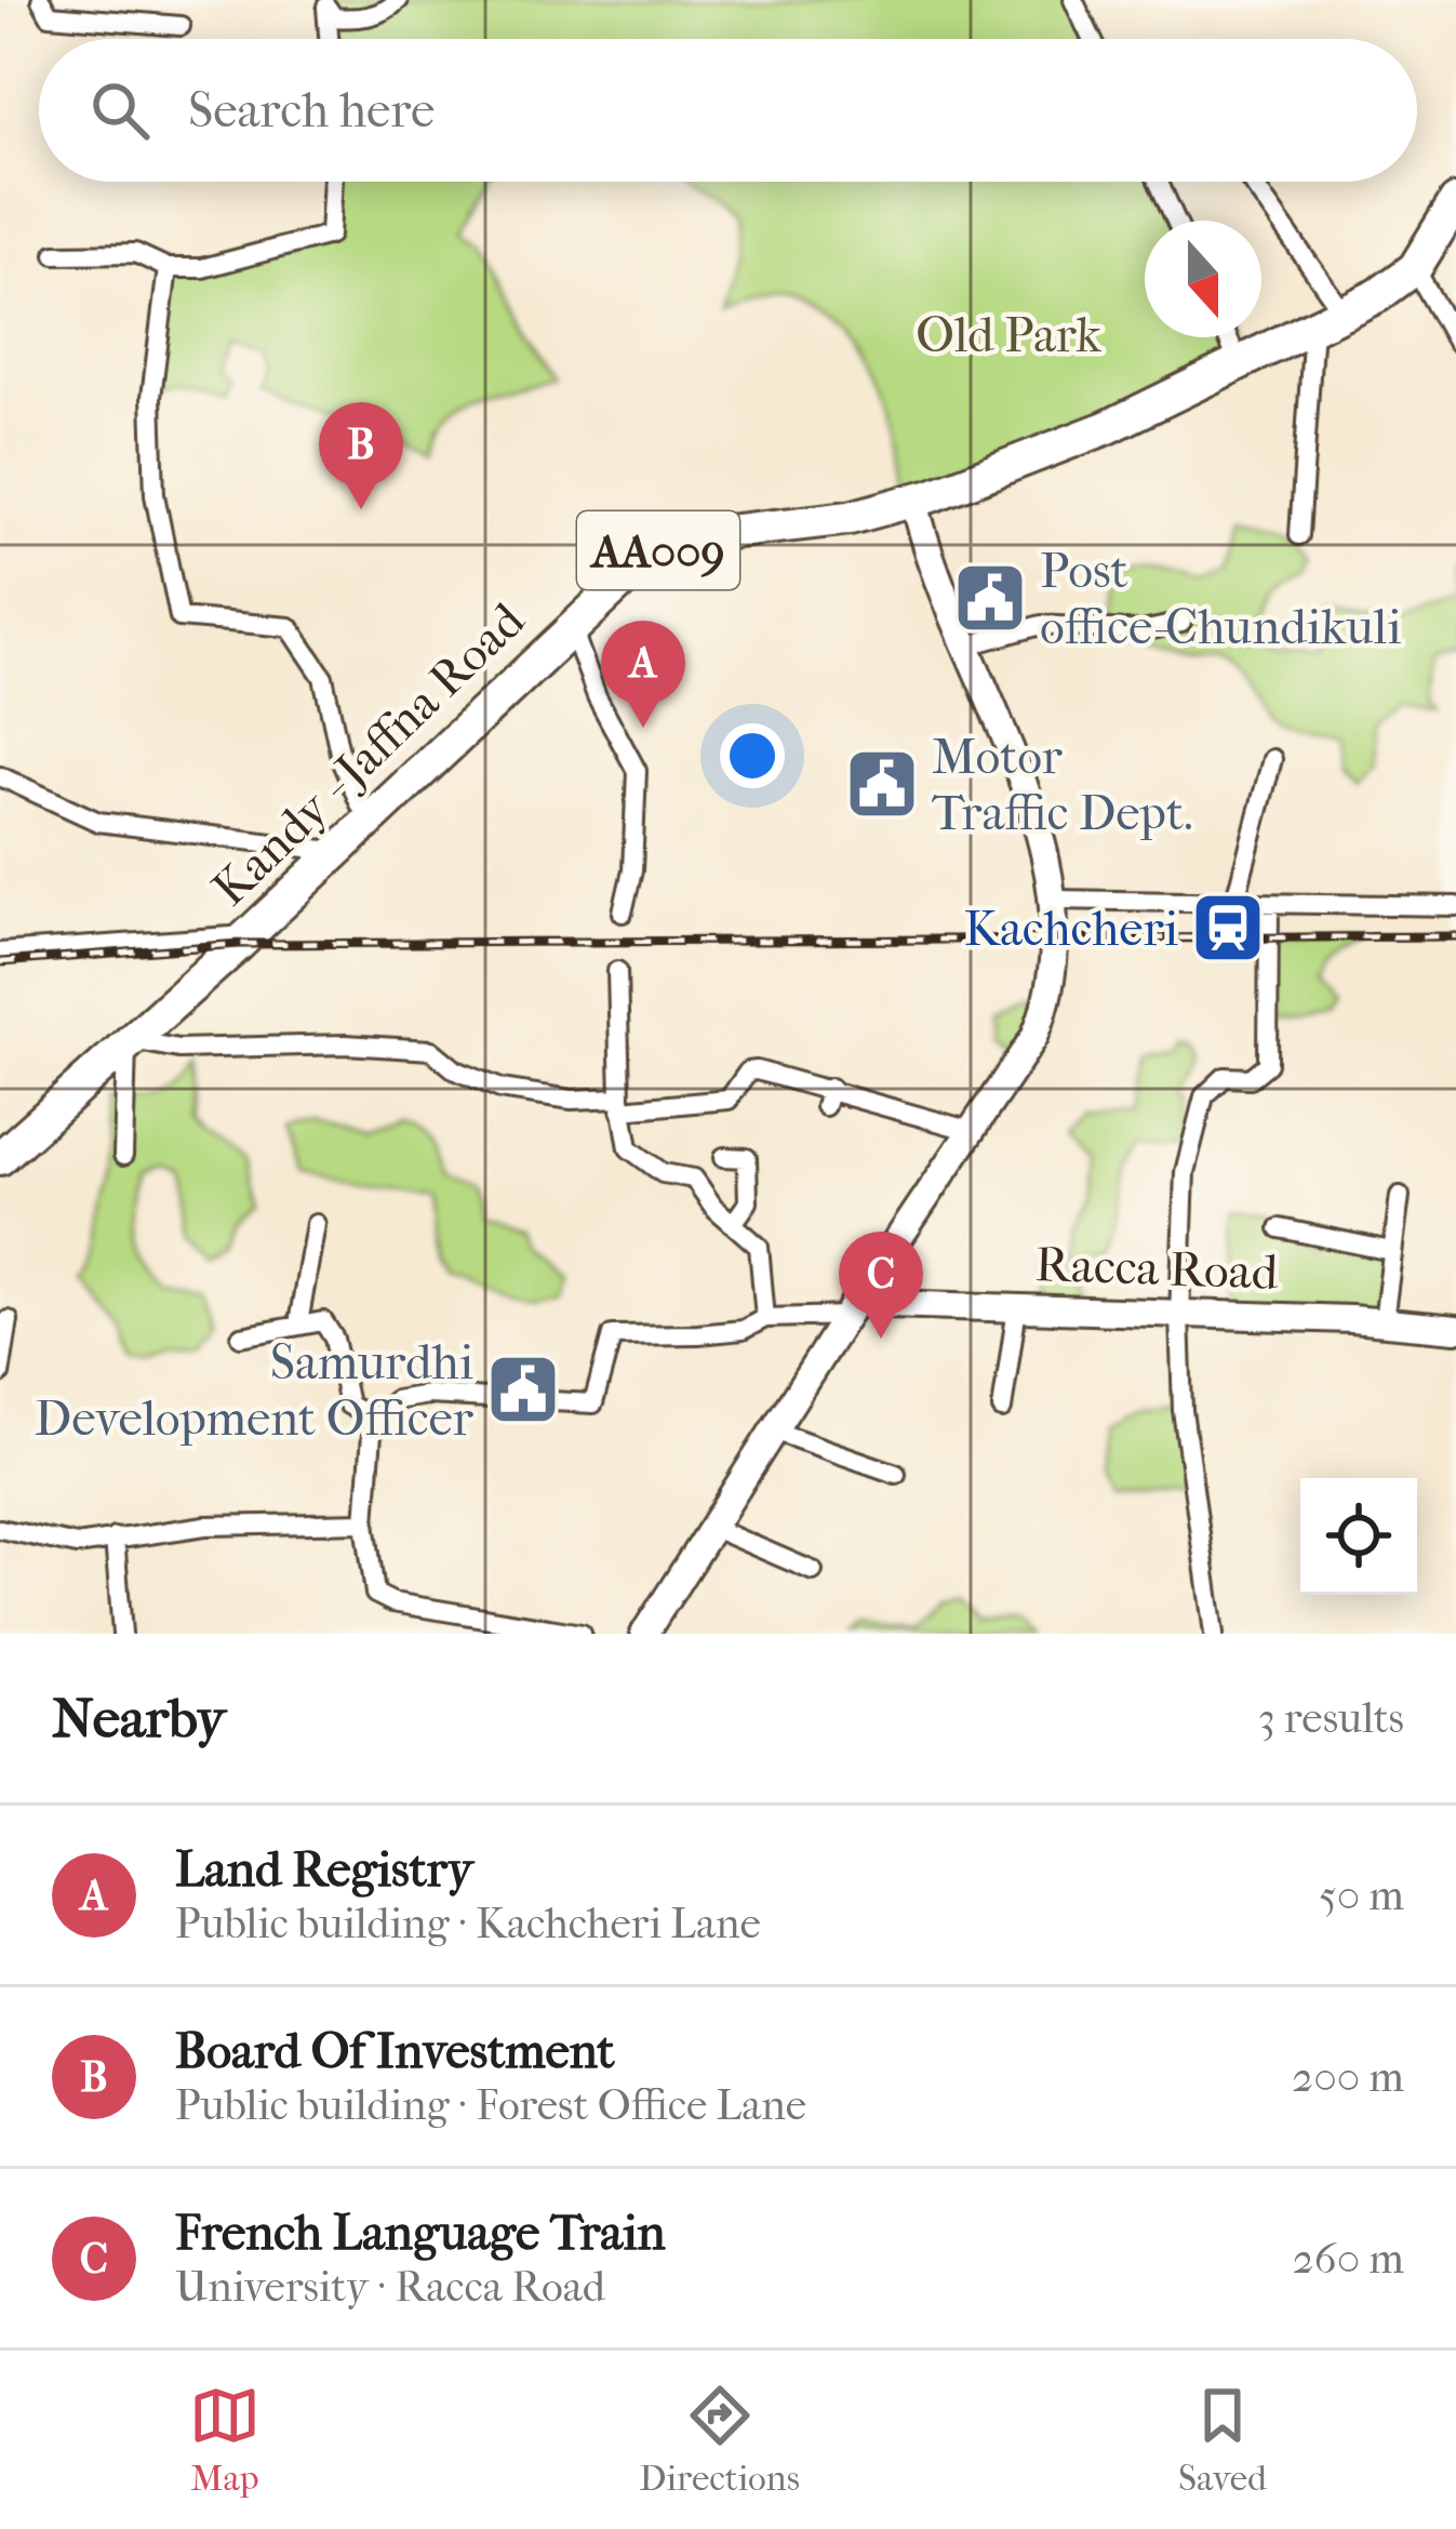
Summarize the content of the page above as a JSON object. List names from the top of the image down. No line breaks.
{"streets":{"highway":["AA009","Kandy - Jaffna Road"],"street":["Racca Road"]},"parks":["Old Park"],"places":{"public building":["Post office-Chundikuli","Motor Traffic Dept.","Samurdhi Development Officer"],"station":["Kachcheri"]},"north":"bottom","page":{"search":"Search here","pins":["B","A","C"],"heading":["Nearby","3 results"],"list":[{"mark":"A","name":"Land Registry","note":"Public building · Kachcheri Lane","value":"50 m"},{"mark":"B","name":"Board Of Investment","note":"Public building · Forest Office Lane","value":"200 m"},{"mark":"C","name":"French Language Train","note":"University · Racca Road","value":"260 m"}],"nav":["Map","Directions","Saved"]}}
